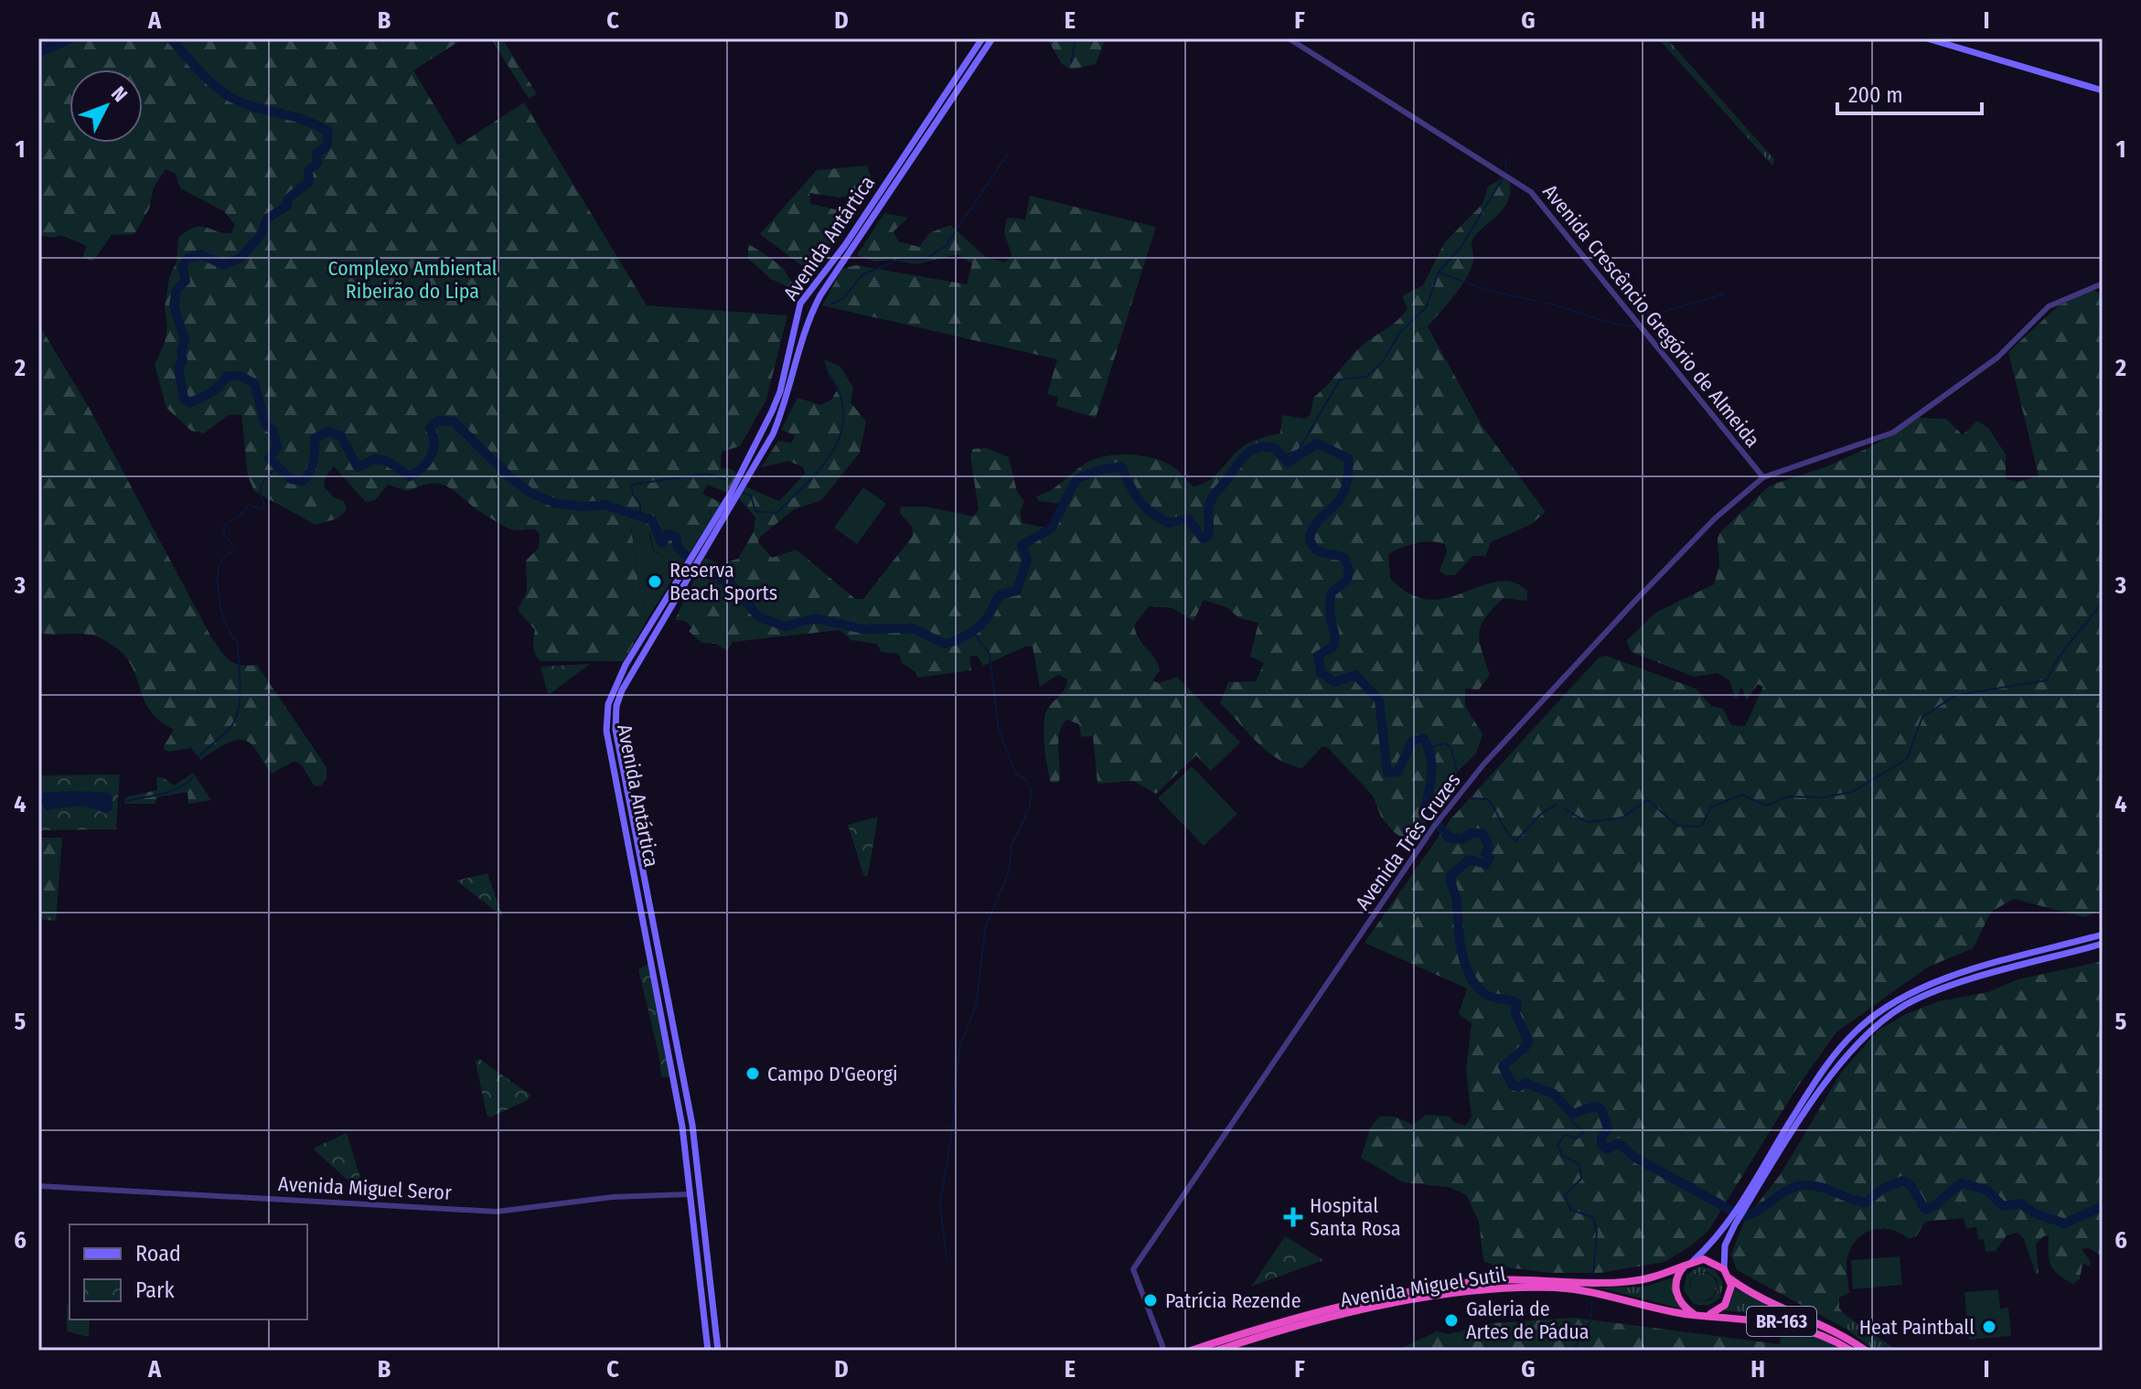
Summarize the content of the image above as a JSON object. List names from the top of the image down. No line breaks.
{"streets":{"highway":["Avenida Miguel Sutil","BR-163"],"main road":["Avenida Antártica"],"street":["Avenida Crescêncio Gregório de Almeida","Avenida Três Cruzes","Avenida Miguel Seror"]},"crossings":[["Avenida Antártica","Avenida Miguel Seror"],["Avenida Crescêncio Gregório de Almeida","Avenida Três Cruzes"],["Avenida Miguel Sutil","BR-163"]],"parks":["Complexo Ambiental Ribeirão do Lipa"],"places":{"other":["Reserva Beach Sports","Campo D'Georgi","Patrícia Rezende","Galeria de Artes de Pádua","Heat Paintball"],"health":["Hospital Santa Rosa"]},"legend":["Road","Park"],"scale_bar":"200 m","north":"top right","grid":{"columns":["A","B","C","D","E","F","G","H","I"],"rows":["1","2","3","4","5","6"]}}
